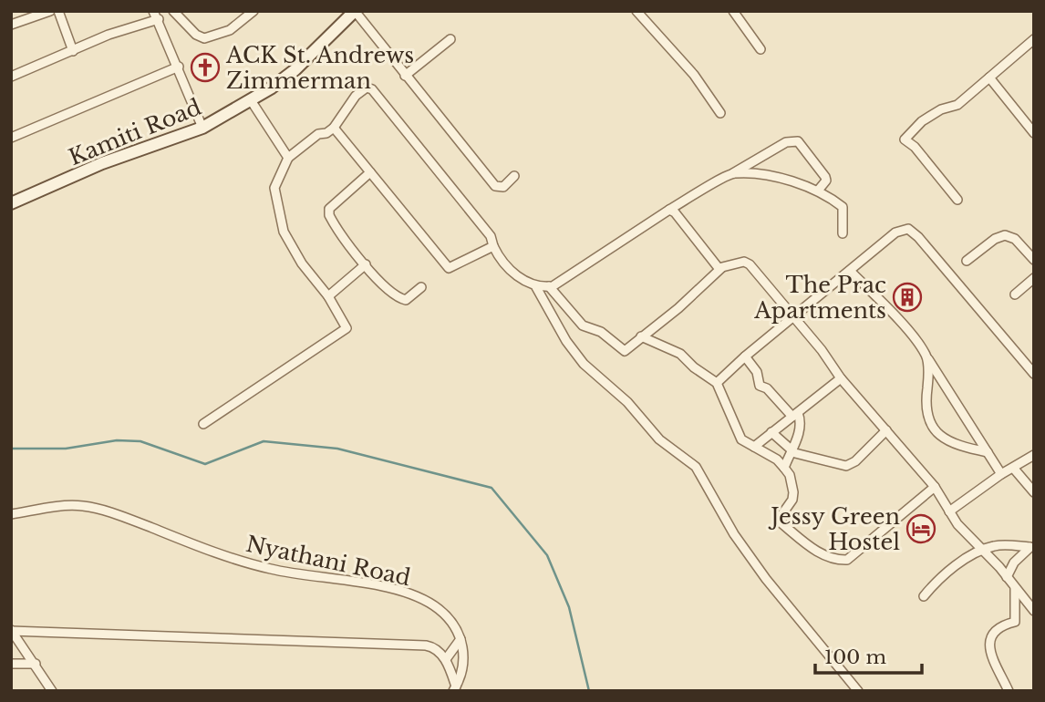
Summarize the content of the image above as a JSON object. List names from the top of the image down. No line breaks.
{"streets":{"main road":["Kamiti Road"],"street":["Nyathani Road"]},"places":{"church":["ACK St. Andrews Zimmerman"],"building":["The Prac Apartments"],"hotel":["Jessy Green Hostel"]},"scale_bar":"100 m"}
